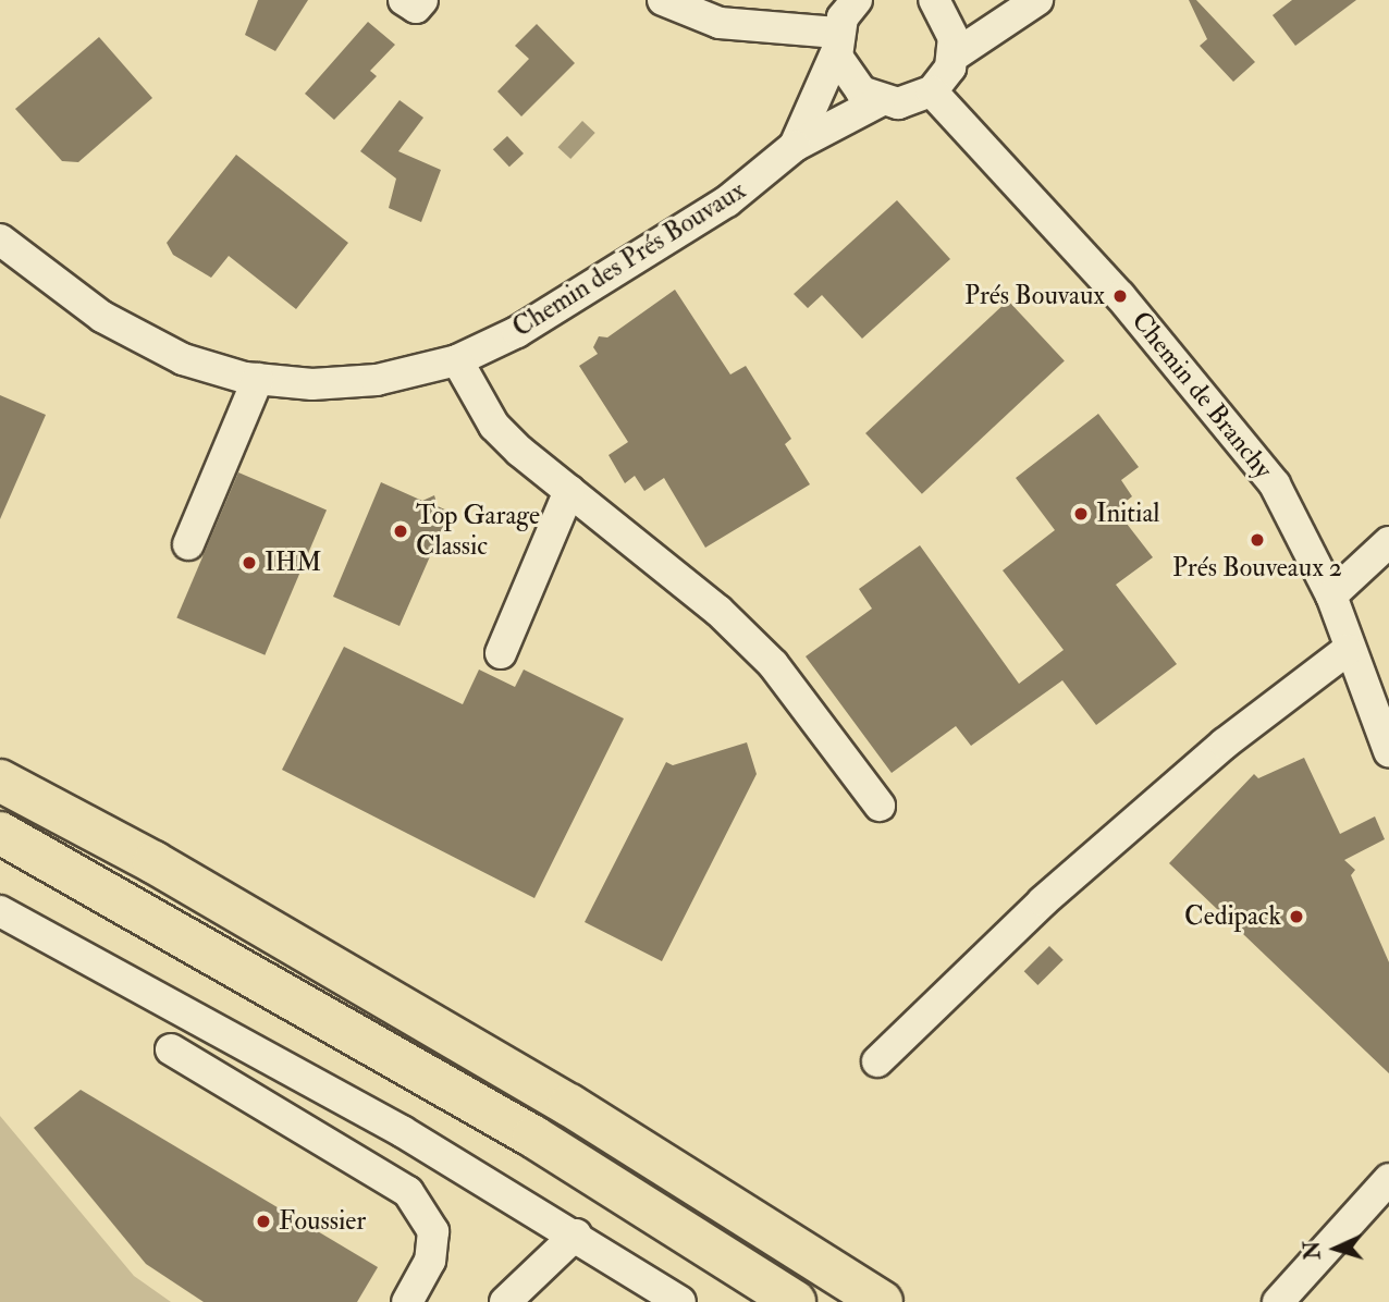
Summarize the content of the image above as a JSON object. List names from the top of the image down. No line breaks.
{"streets":{"street":["Chemin des Prés Bouvaux","Chemin de Branchy"]},"places":["Prés Bouvaux","Initial","Top Garage Classic","Prés Bouveaux 2","IHM","Cedipack","Foussier"],"north":"left"}
